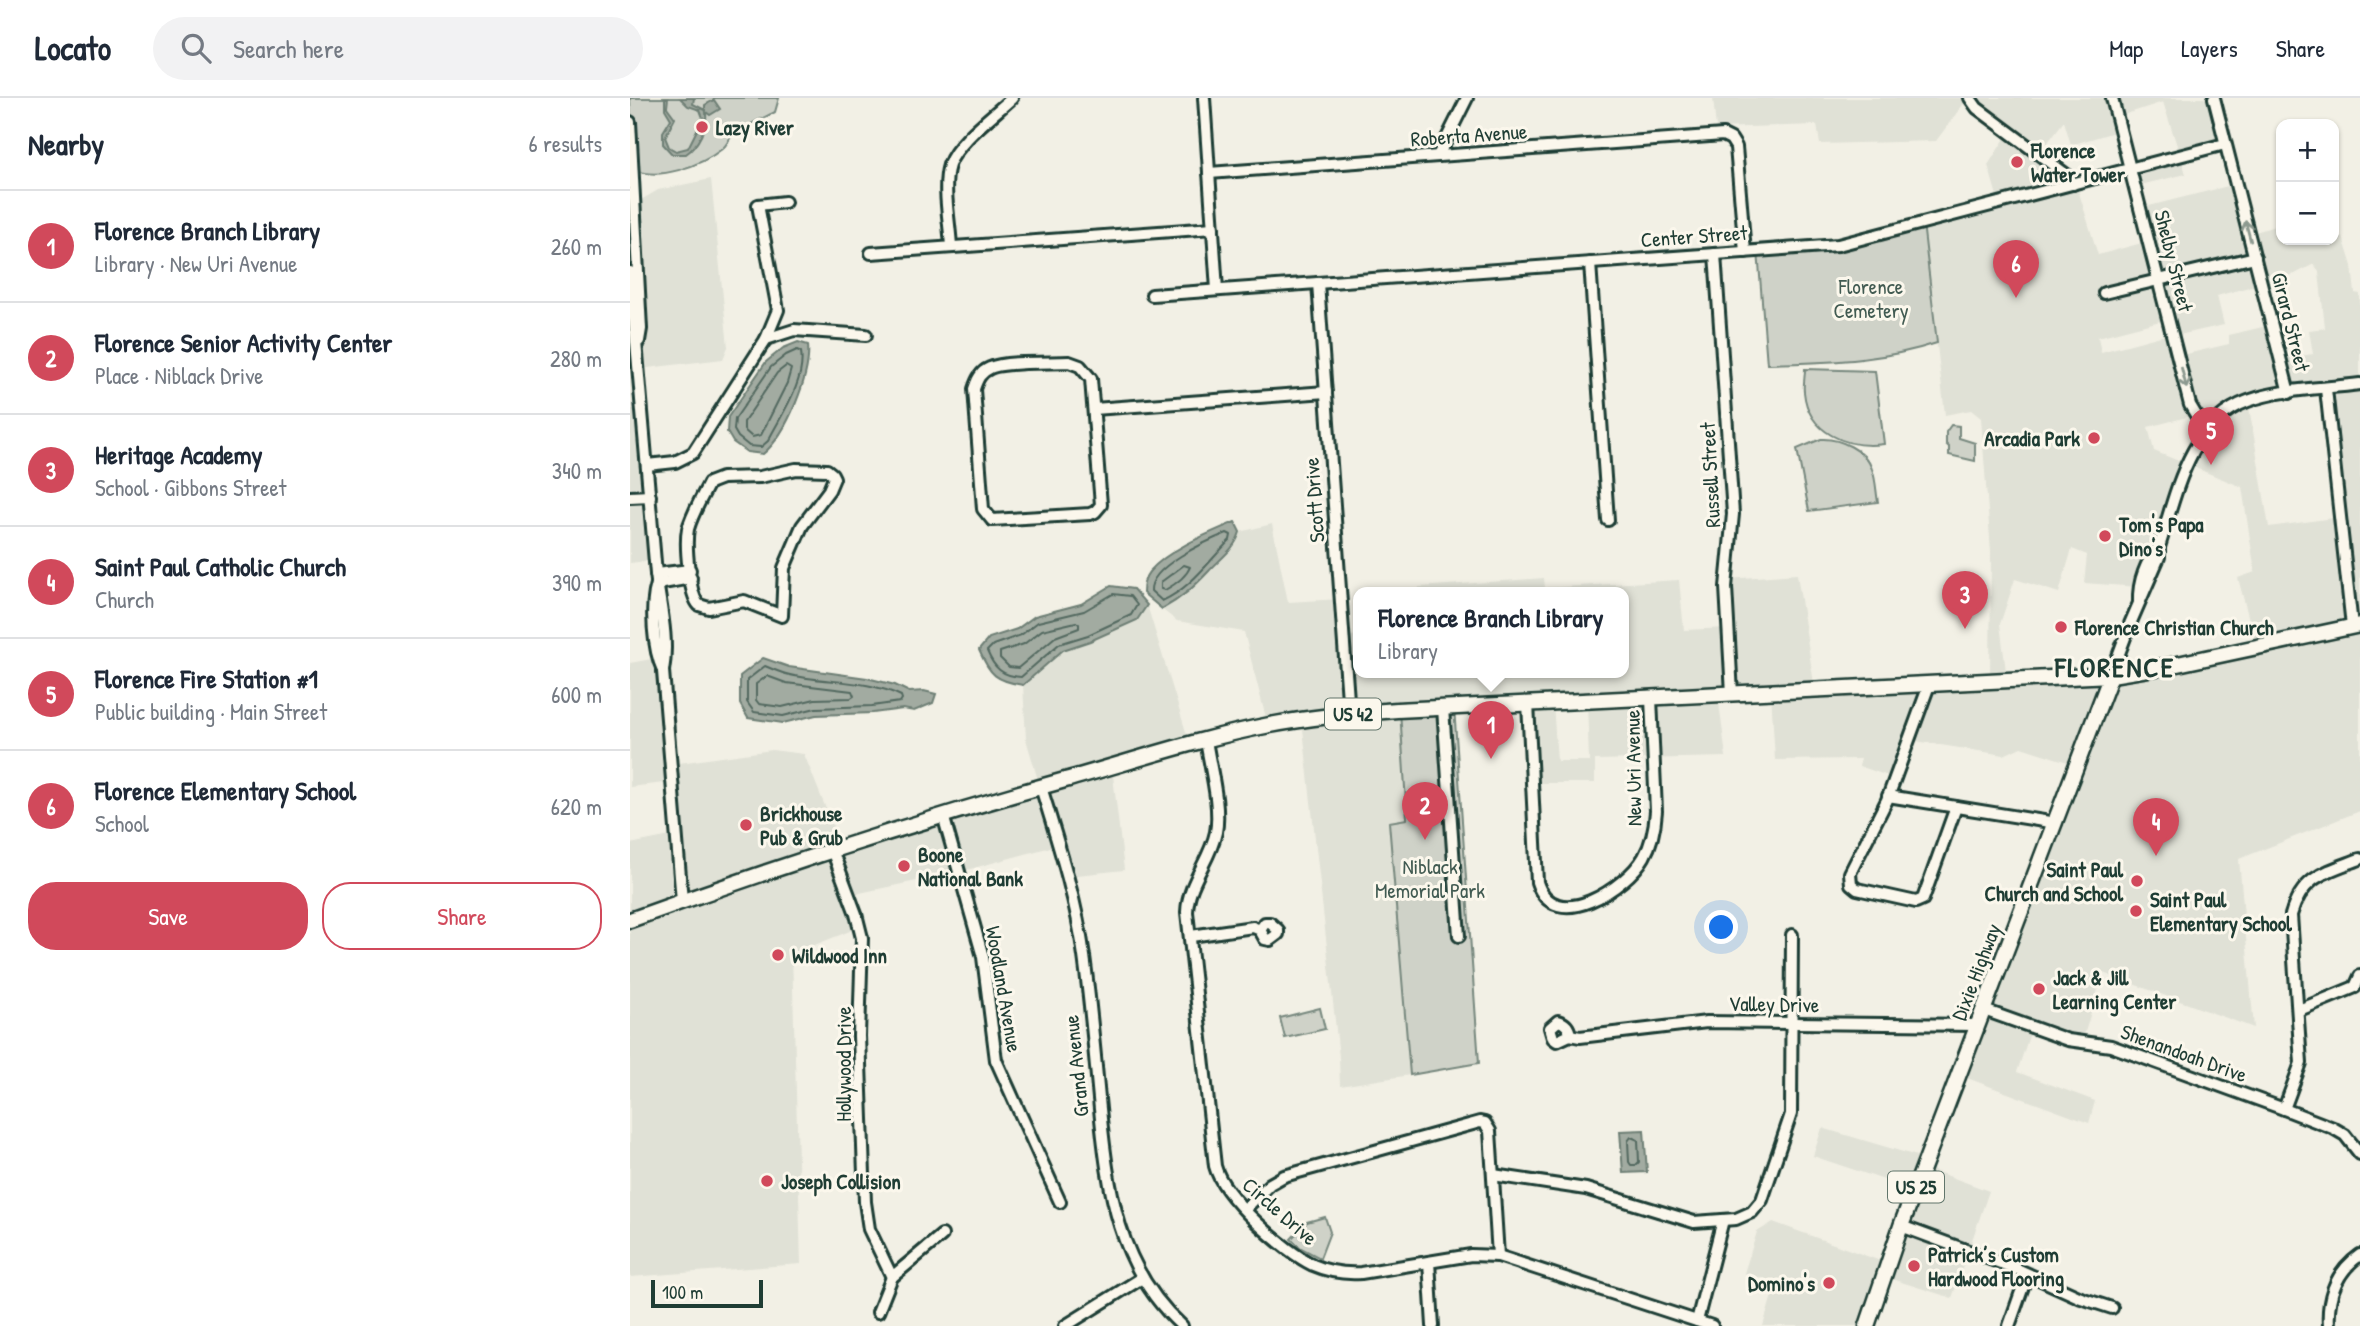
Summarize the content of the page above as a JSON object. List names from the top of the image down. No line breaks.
{"streets":{"main road":["US 42","Dixie Highway","US 25"],"street":["Roberta Avenue","Center Street","Shelby Street","Girard Street","Russell Street","Scott Drive","New Uri Avenue","Woodland Avenue","Valley Drive","Shenandoah Drive","Hollywood Drive","Grand Avenue","Circle Drive"]},"crossings":[["Roberta Avenue","Center Street"],["Center Street","Shelby Street"],["Center Street","Girard Street"],["Center Street","Russell Street"],["Center Street","Scott Drive"],["Russell Street","US 42"],["Scott Drive","US 42"],["US 42","New Uri Avenue"],["US 42","Dixie Highway"],["US 42","Woodland Avenue"],["US 42","Hollywood Drive"],["US 42","Grand Avenue"],["US 42","Circle Drive"],["Dixie Highway","Valley Drive"],["Dixie Highway","Shenandoah Drive"]],"one_way":["Shelby Street","Girard Street"],"districts":["FLORENCE"],"parks":["Florence Cemetery","Niblack Memorial Park"],"places":["Lazy River","Florence Water Tower","Arcadia Park","Tom's Papa Dino's","Florence Christian Church","Brickhouse Pub & Grub","Boone National Bank","Saint Paul Church and School","Saint Paul Elementary School","Wildwood Inn","Jack & Jill Learning Center","Joseph Collision","Patrick’s Custom Hardwood Flooring","Domino's"],"scale_bar":"100 m","page":{"header":"Locato","search":"Search here","nav":["Map","Layers","Share"],"heading":["Nearby","6 results"],"map_buttons":["+","−"],"list":[{"mark":"1","name":"Florence Branch Library","note":"Library · New Uri Avenue","value":"260 m"},{"mark":"2","name":"Florence Senior Activity Center","note":"Place · Niblack Drive","value":"280 m"},{"mark":"3","name":"Heritage Academy","note":"School · Gibbons Street","value":"340 m"},{"mark":"4","name":"Saint Paul Catholic Church","note":"Church","value":"390 m"},{"mark":"5","name":"Florence Fire Station #1","note":"Public building · Main Street","value":"600 m"},{"mark":"6","name":"Florence Elementary School","note":"School","value":"620 m"}],"pins":["6","5","3","1","2","4"],"popup":["Florence Branch Library","Library"],"buttons":["Save","Share"],"scale":"100 m"}}
